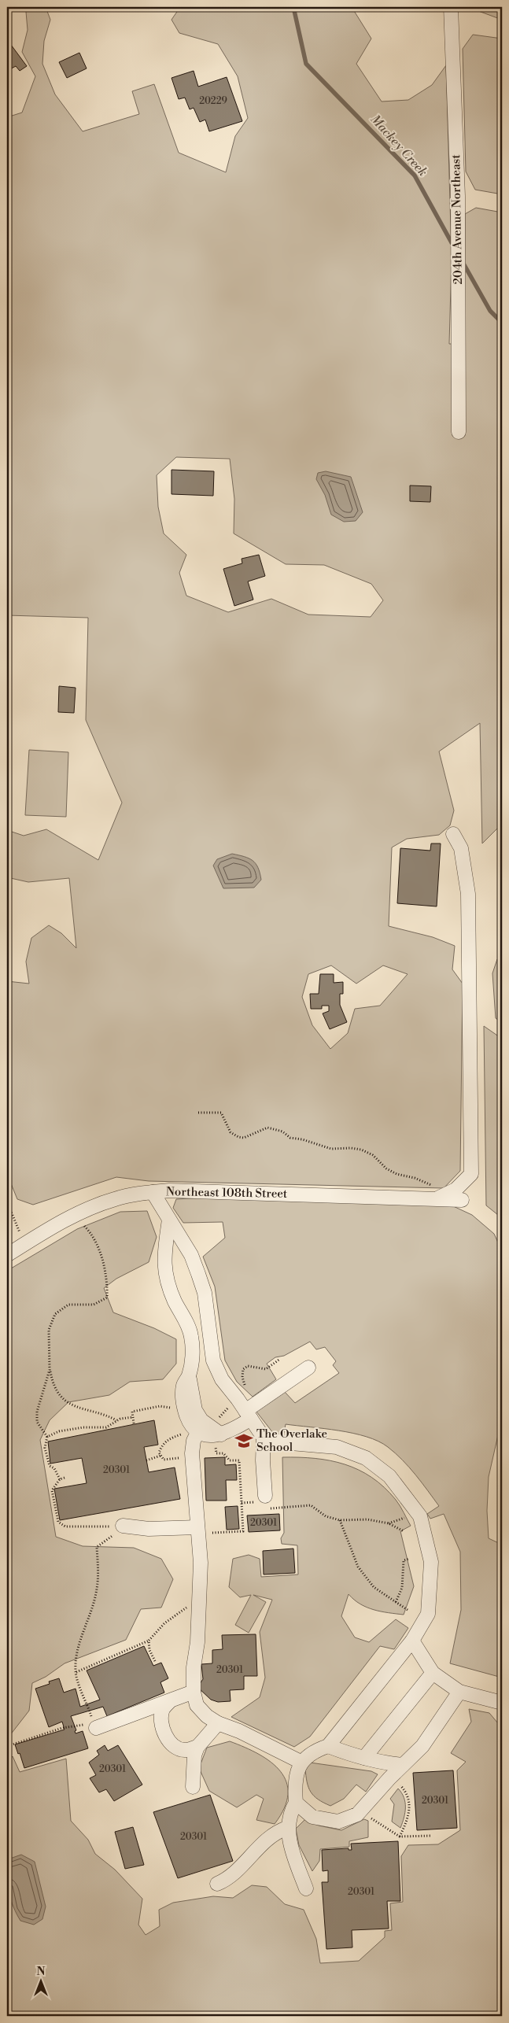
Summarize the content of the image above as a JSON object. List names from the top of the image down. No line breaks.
{"streets":{"street":["204th Avenue Northeast","Northeast 108th Street"]},"water":["Mackey Creek"],"places":{"school or university":["The Overlake School"]},"house_numbers":["20229","20301","20301","20301","20301","20301","20301","20301"],"north":"top"}
